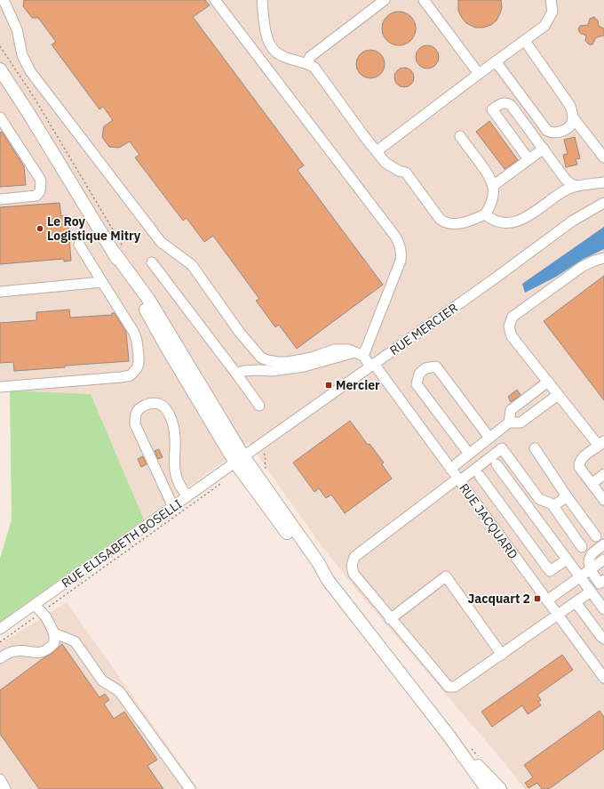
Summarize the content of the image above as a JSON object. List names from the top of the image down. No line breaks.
{"streets":{"street":["RUE MERCIER","RUE JACQUARD","RUE ELISABETH BOSELLI"]},"crossings":[["RUE MERCIER","RUE JACQUARD"],["RUE MERCIER","RUE ELISABETH BOSELLI"]],"places":{"other":["Le Roy Logistique Mitry"],"transit":["Mercier","Jacquart 2"]}}
